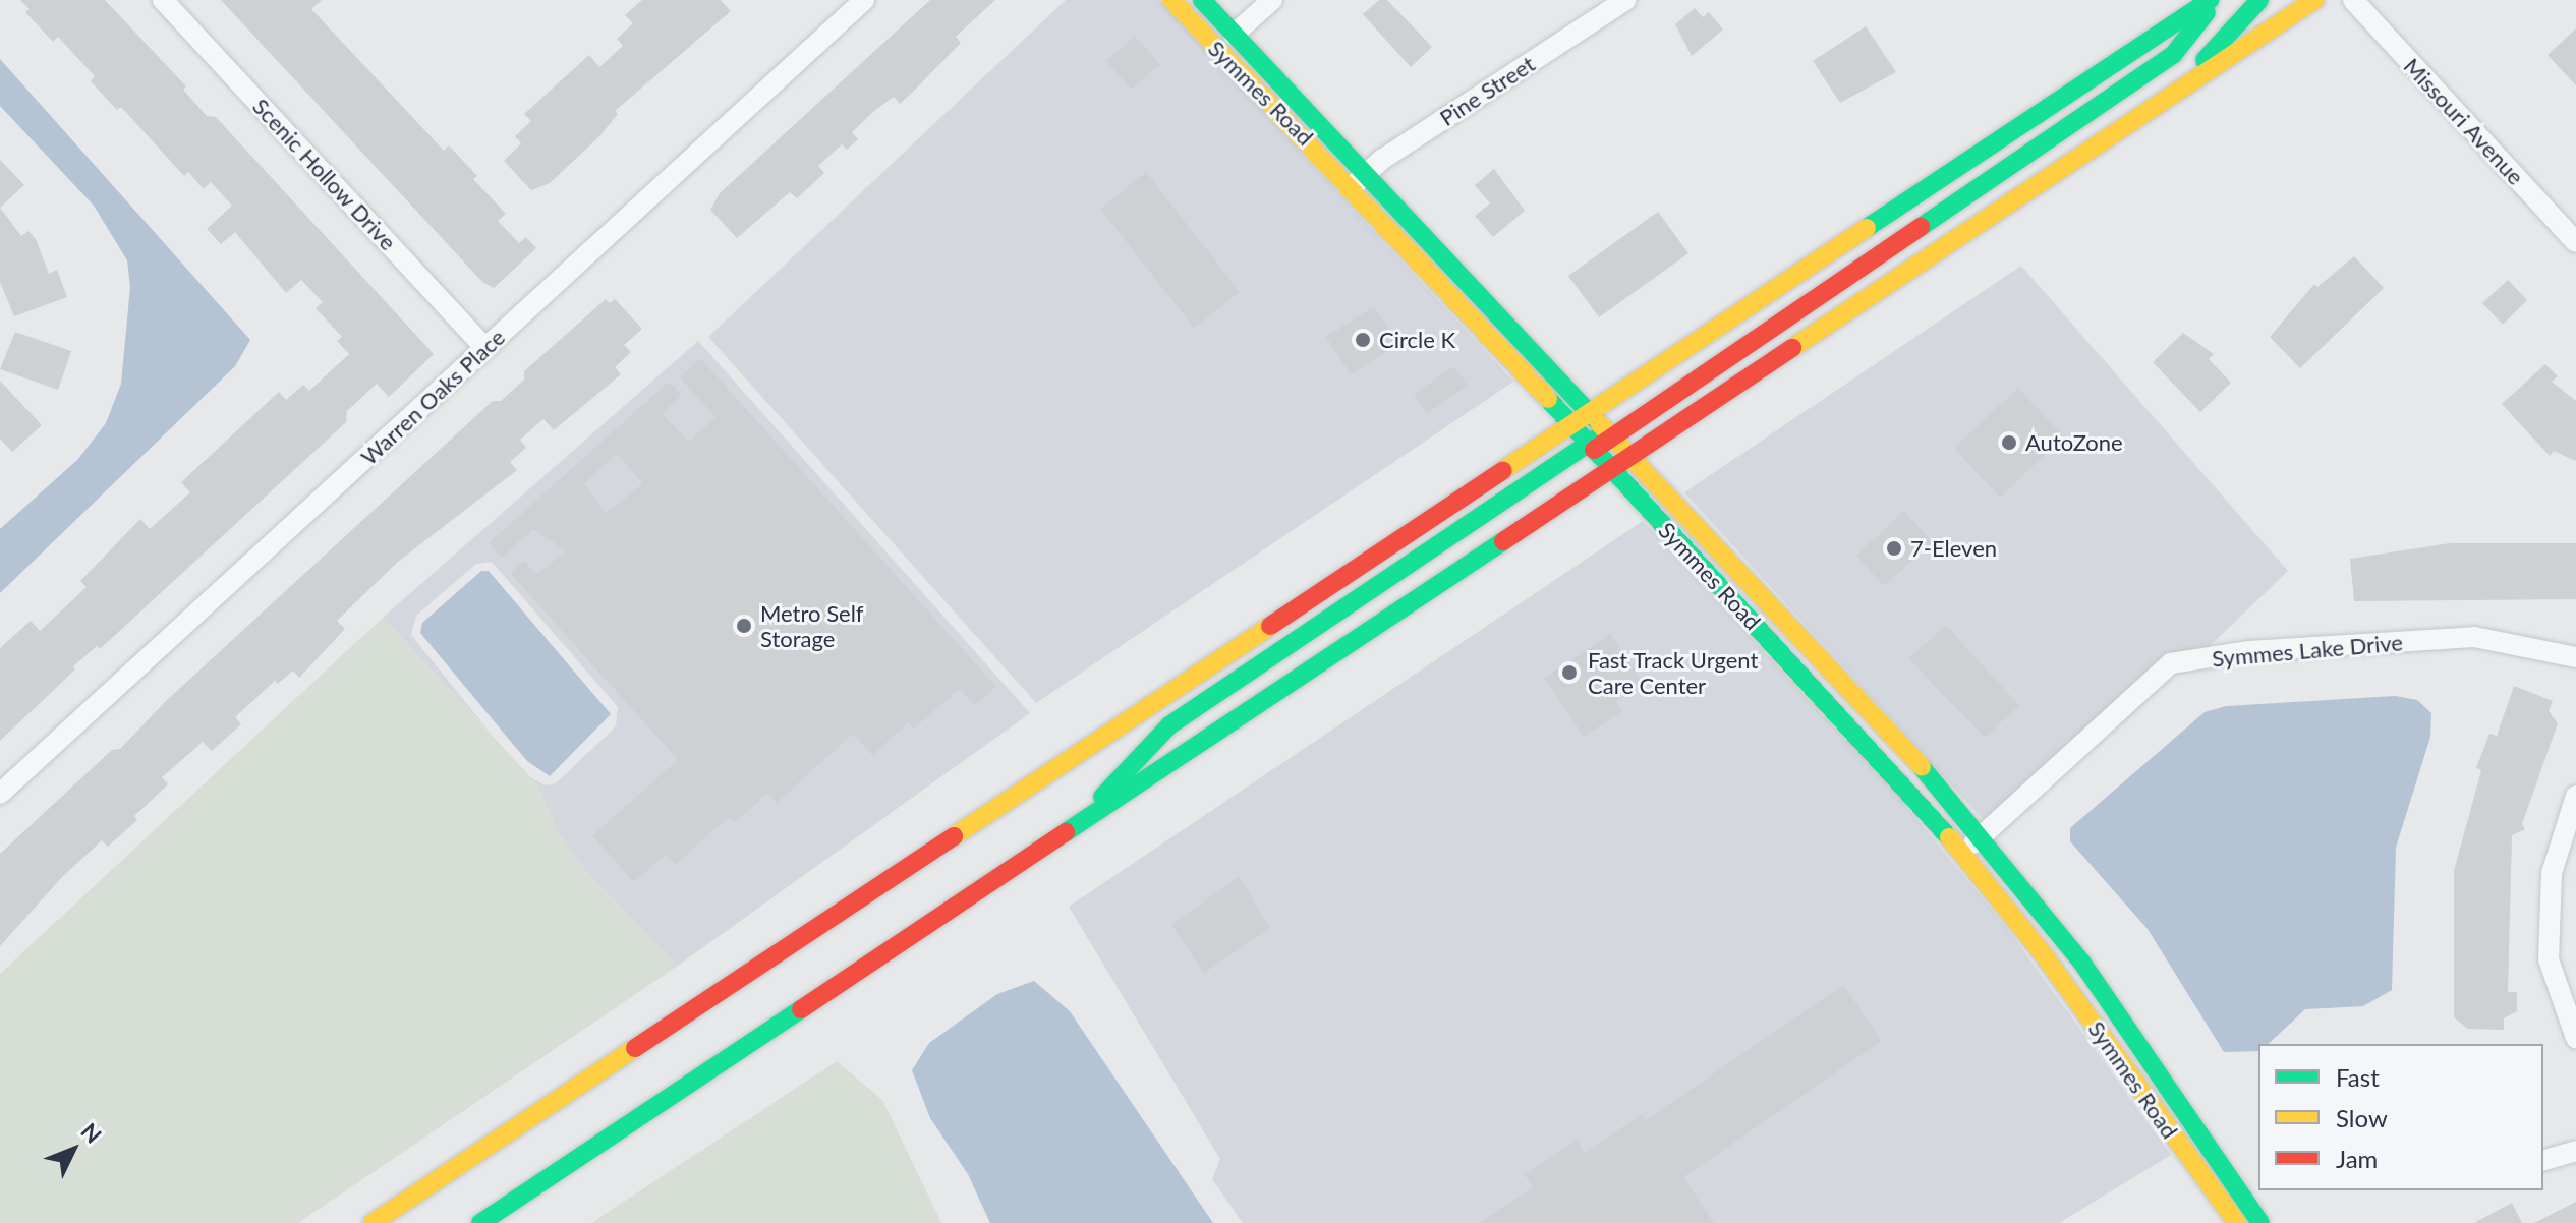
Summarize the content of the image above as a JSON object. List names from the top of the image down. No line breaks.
{"streets":{"main road":["Symmes Road"],"street":["Pine Street","Missouri Avenue","Scenic Hollow Drive","Warren Oaks Place","Symmes Lake Drive"]},"crossings":[["Pine Street","Symmes Road"],["Symmes Road","Symmes Lake Drive"],["Scenic Hollow Drive","Warren Oaks Place"]],"places":["Circle K","AutoZone","7-Eleven","Metro Self Storage","Fast Track Urgent Care Center"],"legend":["Fast","Slow","Jam"],"north":"top right"}
